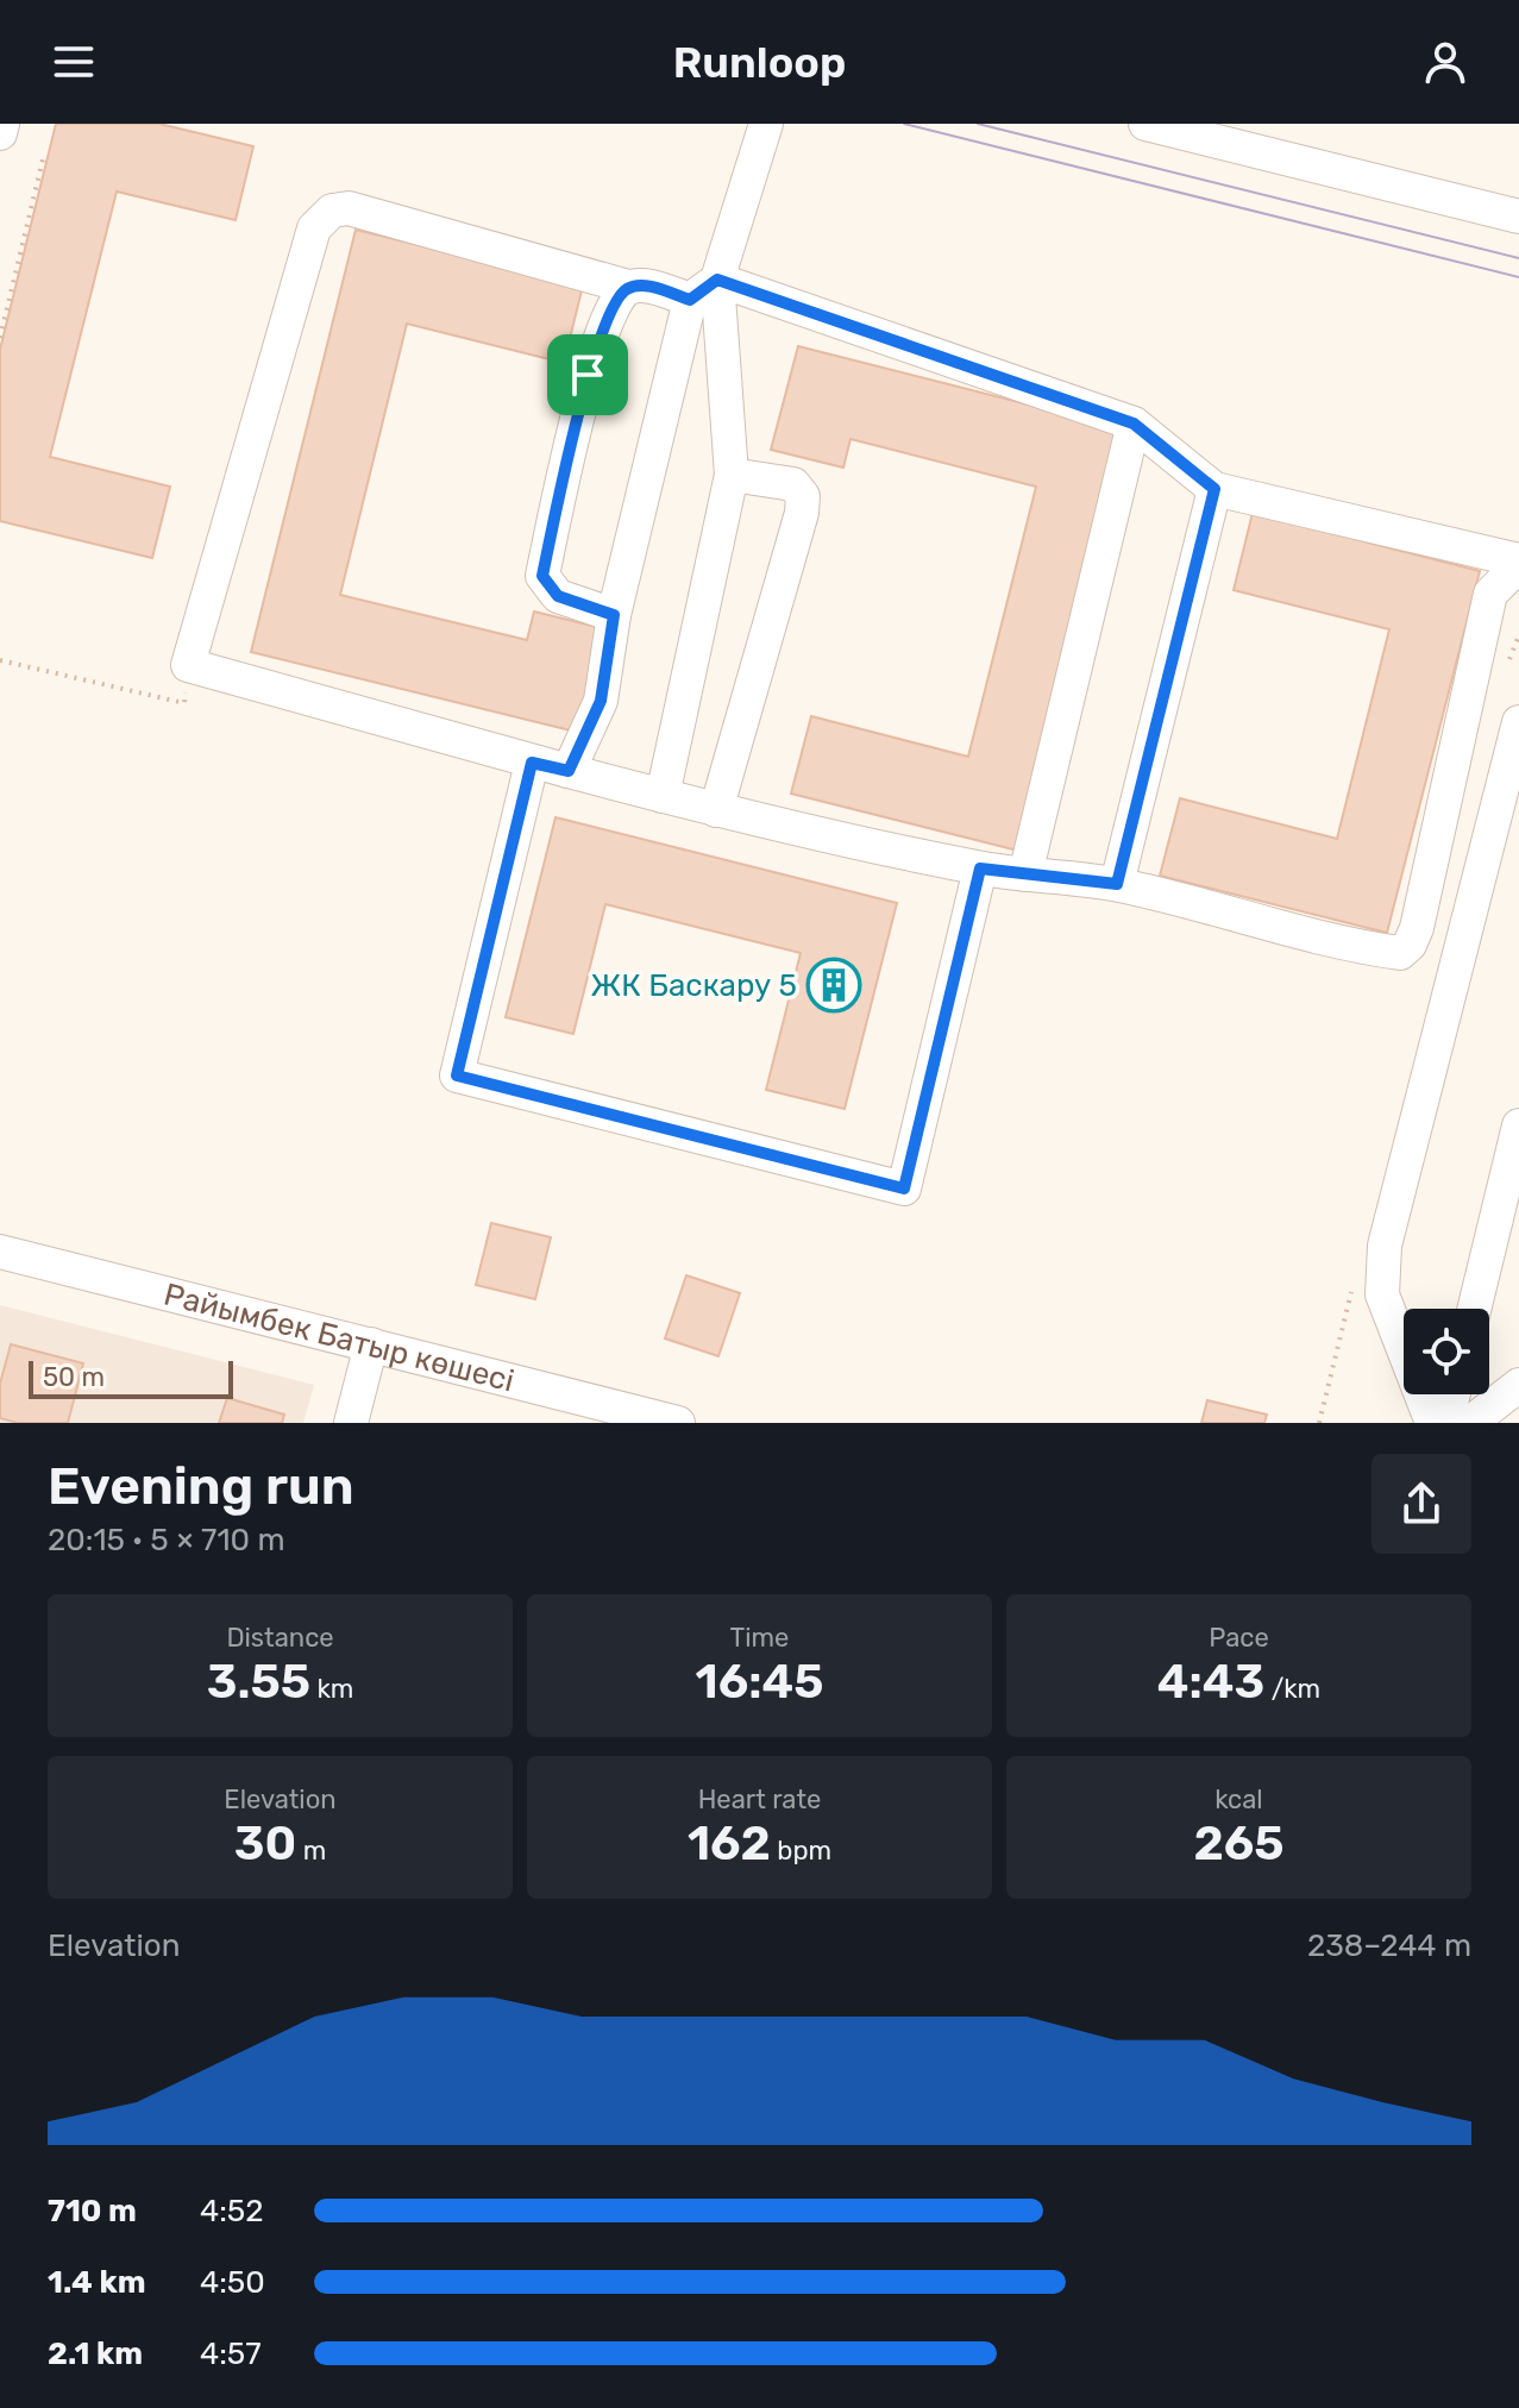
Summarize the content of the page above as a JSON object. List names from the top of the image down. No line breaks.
{"streets":{"street":["Райымбек Батыр көшесі"]},"places":{"building":["ЖК Баскару 5"]},"scale_bar":"50 m","page":{"header":"Runloop","scale":"50 m","heading":["Evening run","20:15 · 5 × 710 m"],"stats":[["Distance","3.55 km"],["Time","16:45"],["Pace","4:43 /km"],["Elevation","30 m"],["Heart rate","162 bpm"],["kcal","265"]],"chart":["Elevation","238–244 m"],"list":[{"name":"710 m","note":"4:52"},{"name":"1.4 km","note":"4:50"},{"name":"2.1 km","note":"4:57"}]}}
